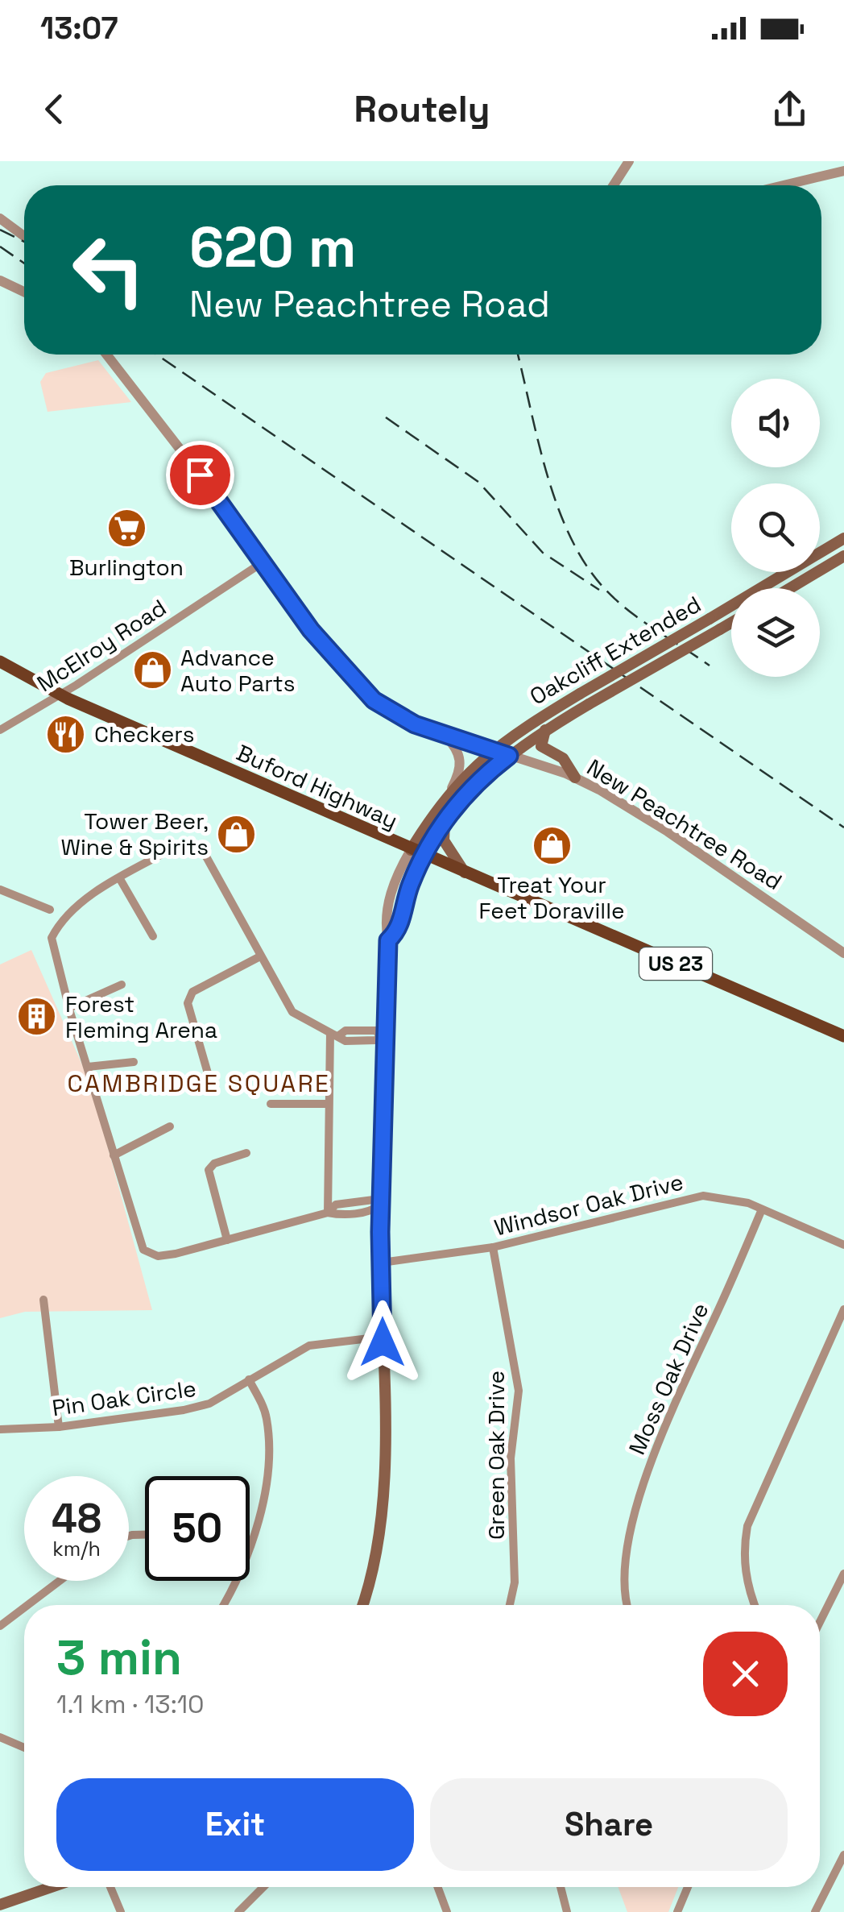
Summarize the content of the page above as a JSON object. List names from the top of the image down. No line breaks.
{"streets":{"main road":["Oakcliff Extended","Buford Highway","US 23"],"street":["McElroy Road","New Peachtree Road","Windsor Oak Drive","Moss Oak Drive","Pin Oak Circle","Green Oak Drive"]},"crossings":[["McElroy Road","Buford Highway"],["McElroy Road","New Peachtree Road"],["Oakcliff Extended","Buford Highway"],["Oakcliff Extended","New Peachtree Road"],["Windsor Oak Drive","Moss Oak Drive"],["Windsor Oak Drive","Green Oak Drive"]],"districts":["CAMBRIDGE SQUARE"],"places":{"supermarket":["Burlington"],"shop":["Advance Auto Parts","Tower Beer, Wine & Spirits","Treat Your Feet Doraville"],"restaurant":["Checkers"],"building":["Forest Fleming Arena"]},"page":{"status":"13:07","header":"Routely","turn":["620 m","New Peachtree Road"],"speed":"48 km/h","limit":"50","heading":["3 min","1.1 km · 13:10"],"buttons":["Exit","Share"]}}
